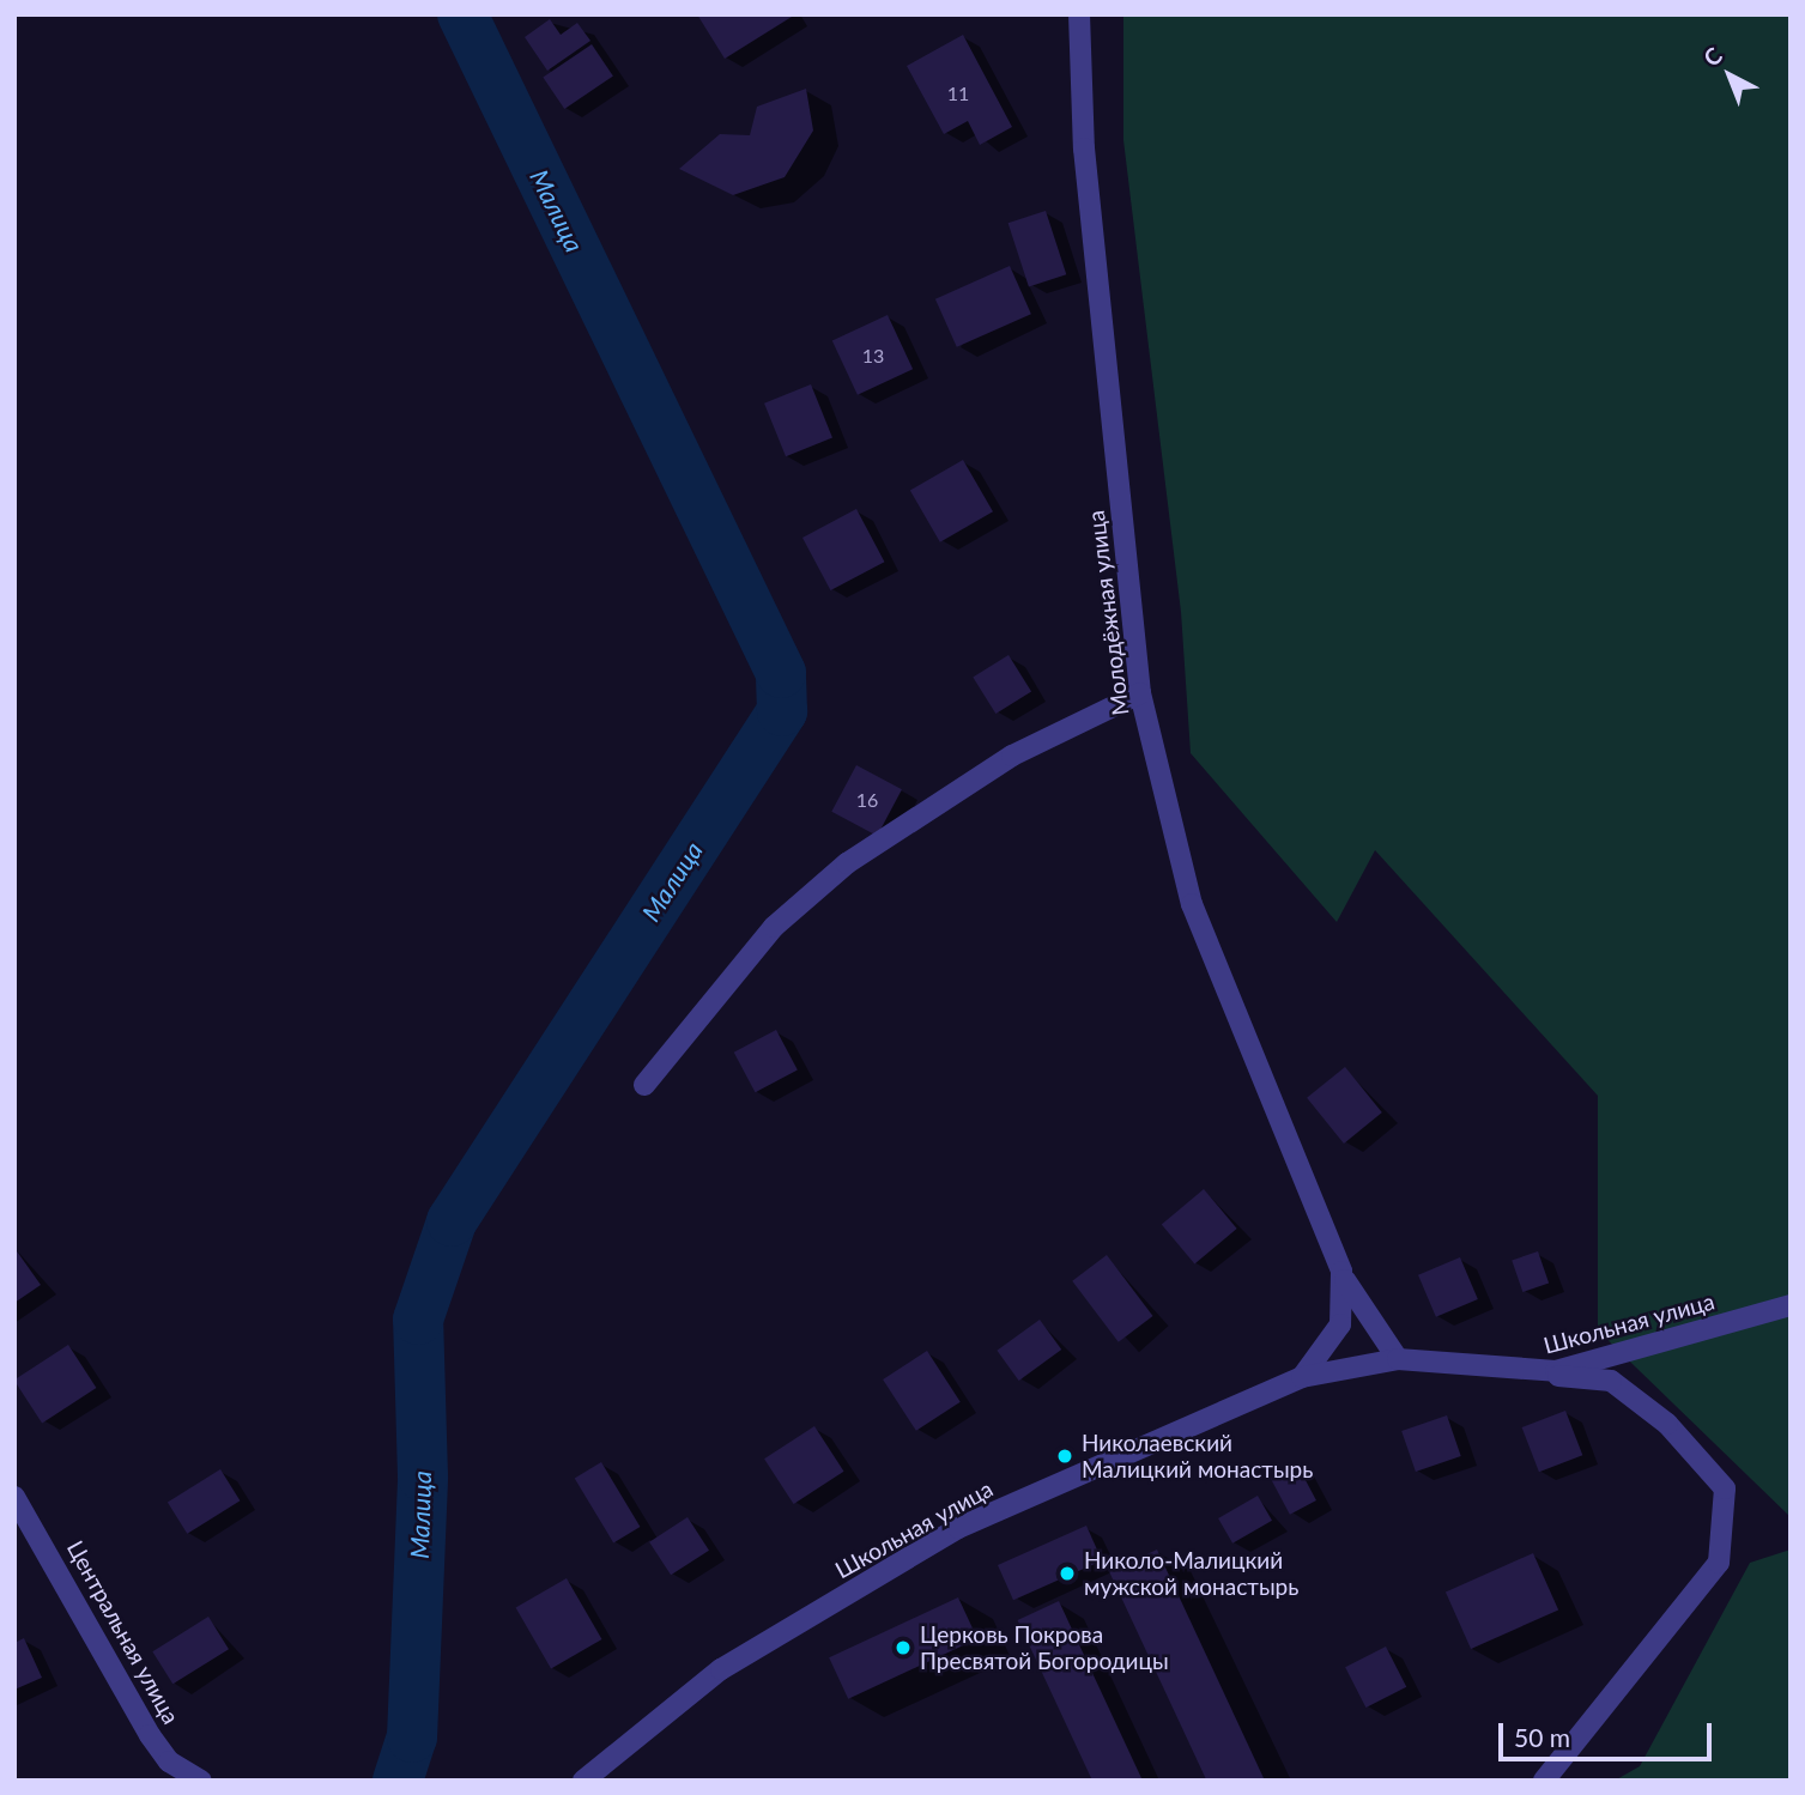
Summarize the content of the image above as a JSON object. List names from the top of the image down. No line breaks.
{"streets":{"street":["Молодёжная улица","Школьная улица","Центральная улица"]},"crossings":[["Молодёжная улица","Школьная улица"]],"water":["Малица"],"places":["Николаевский Малицкий монастырь","Николо-Малицкий мужской монастырь","Церковь Покрова Пресвятой Богородицы"],"house_numbers":["11","13","16"],"scale_bar":"50 m","north":"top left"}
